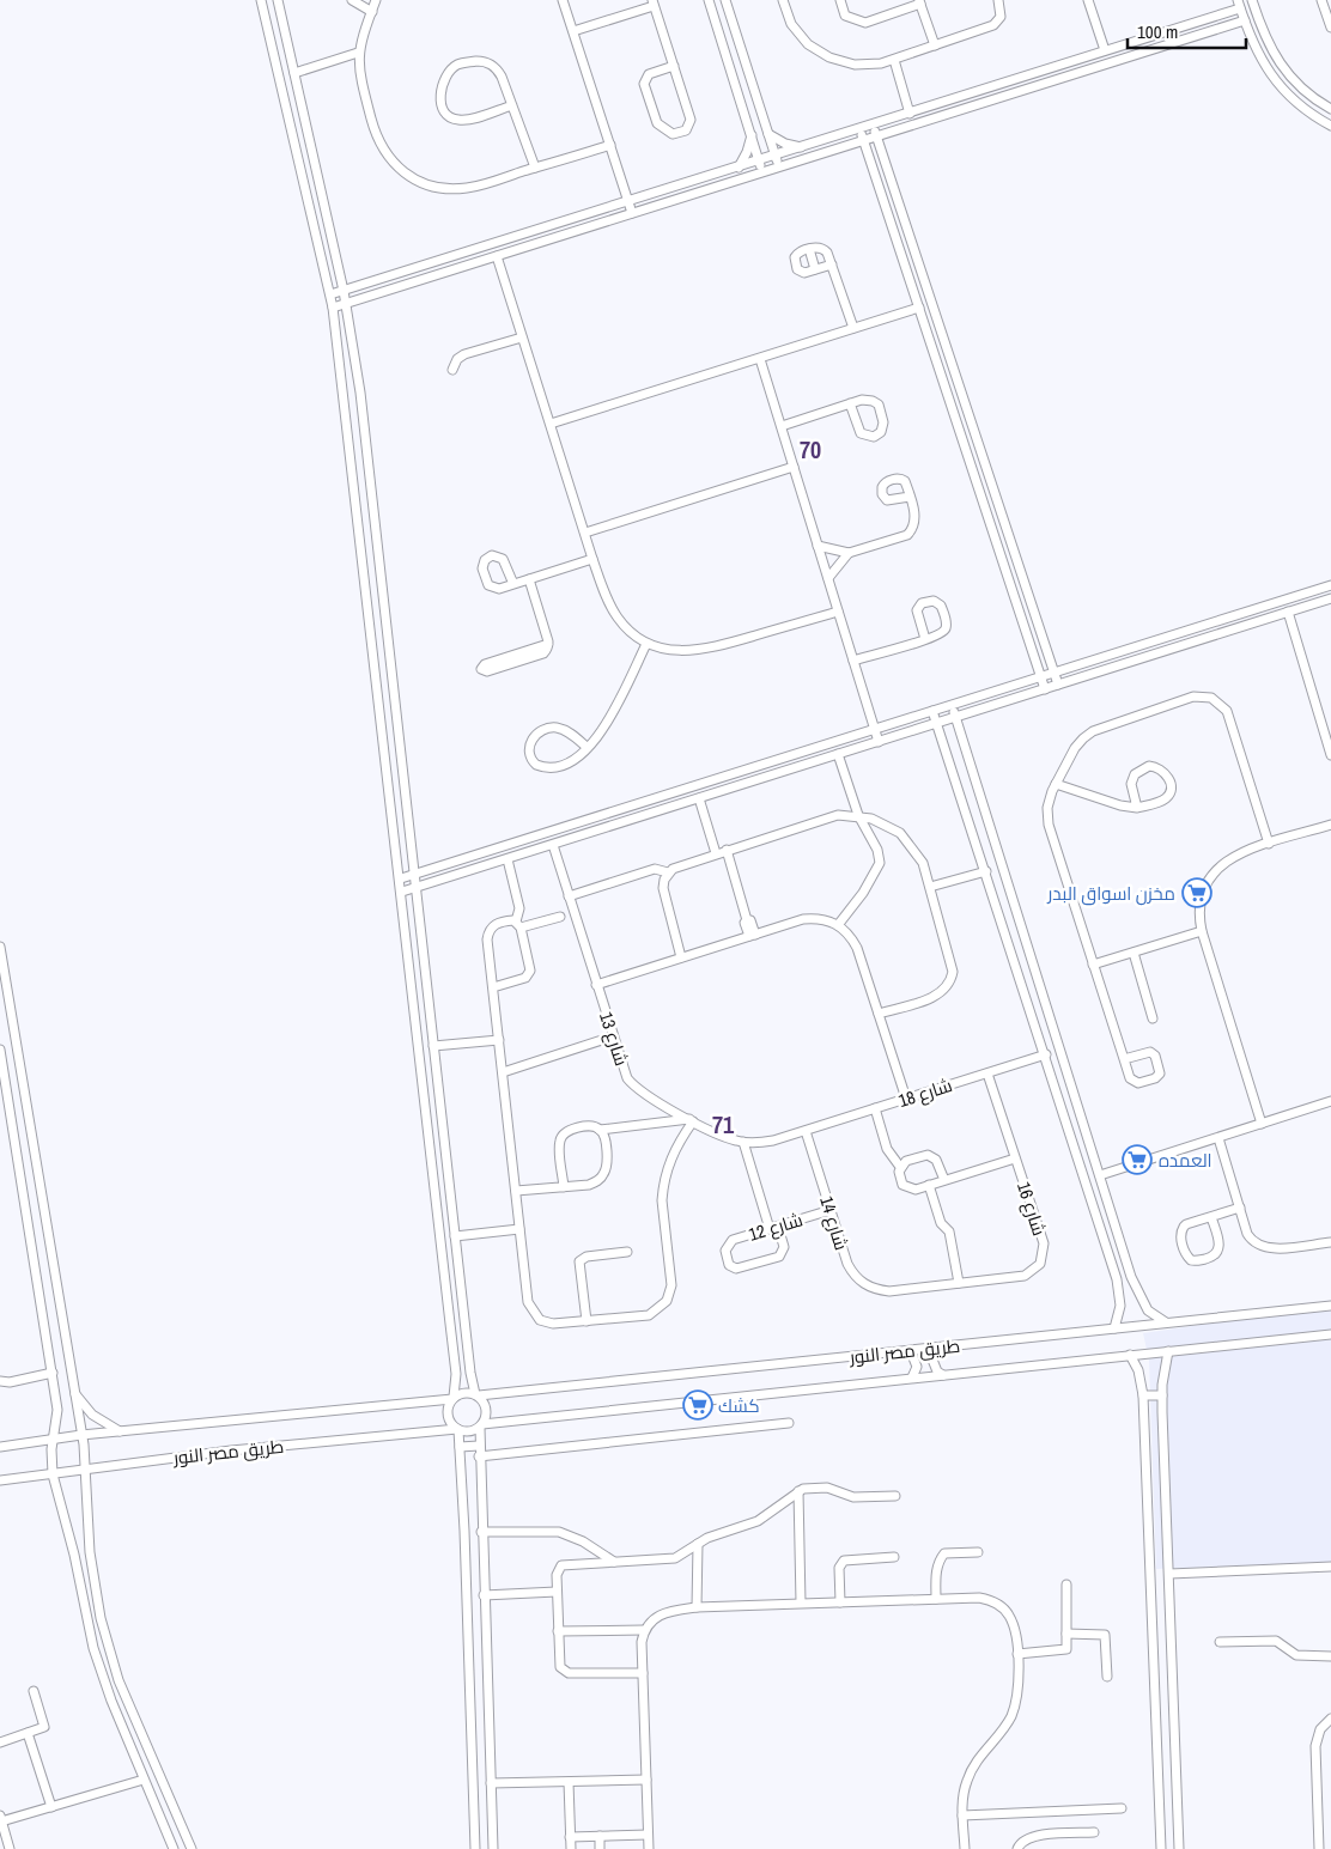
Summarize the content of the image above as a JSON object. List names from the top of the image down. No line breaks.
{"streets":{"street":["شارع 13","شارع 18","شارع 16","شارع 14","شارع 12","طريق مصر النور"]},"crossings":[["شارع 13","شارع 18"],["شارع 13","شارع 14"],["شارع 18","شارع 16"],["شارع 18","شارع 14"],["شارع 16","شارع 14"],["شارع 14","شارع 12"]],"districts":["70","71"],"places":{"supermarket":["مخزن اسواق البدر","العمده","كشك"]},"scale_bar":"100 m"}
